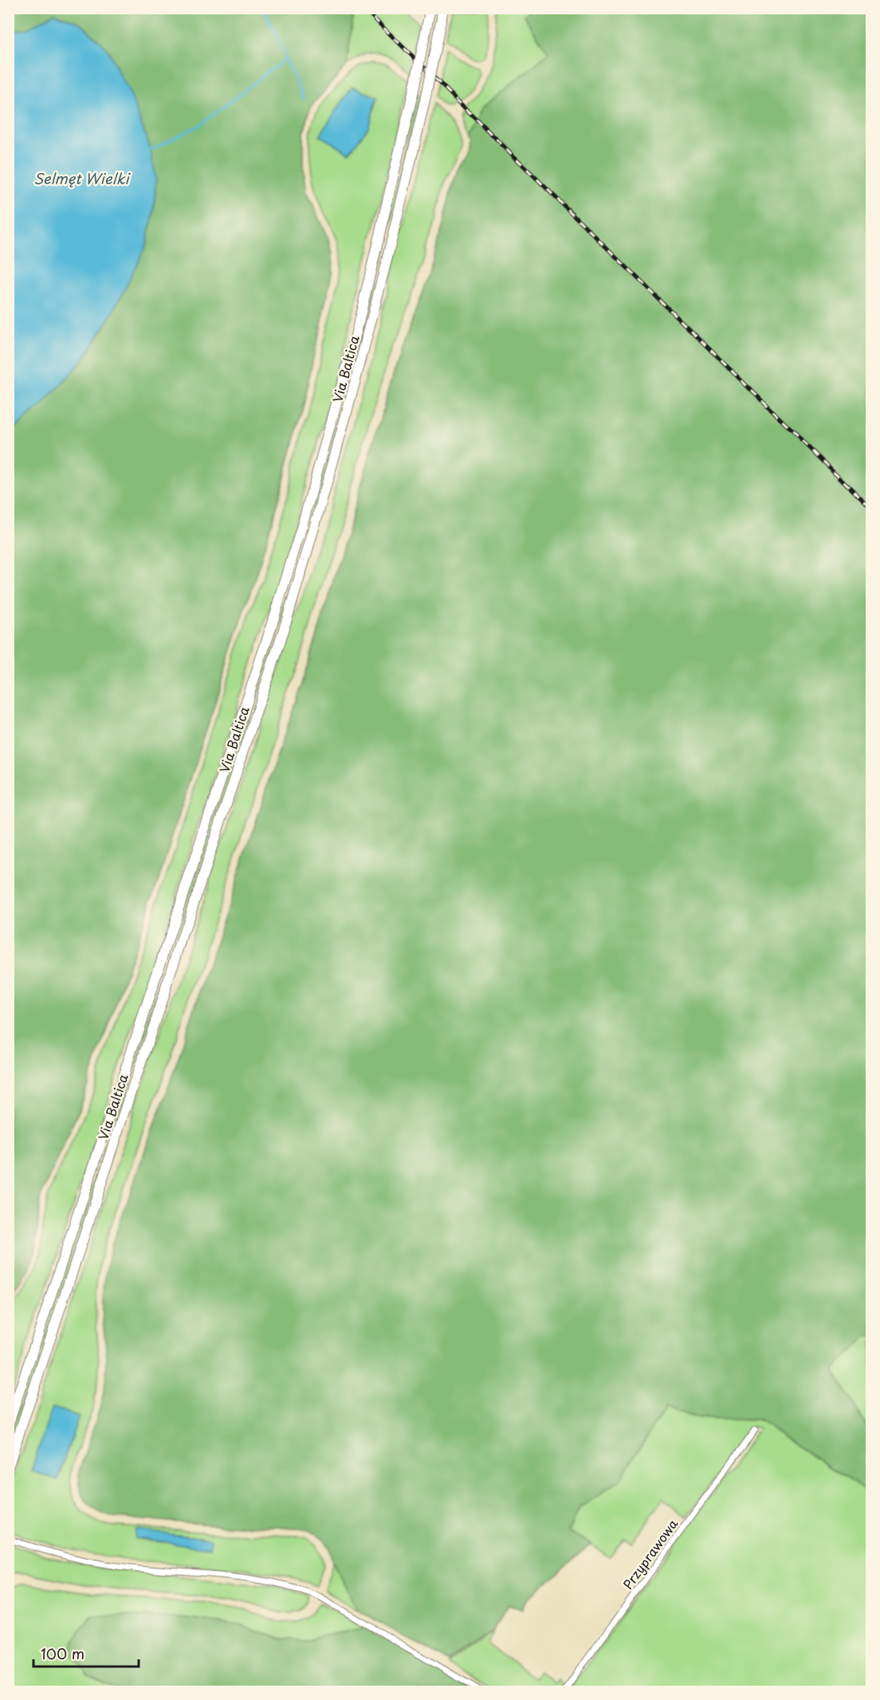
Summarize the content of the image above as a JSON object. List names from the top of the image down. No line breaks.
{"streets":{"highway":["Via Baltica"],"street":["Przyprawowa"]},"water":["Selmęt Wielki"],"scale_bar":"100 m"}
